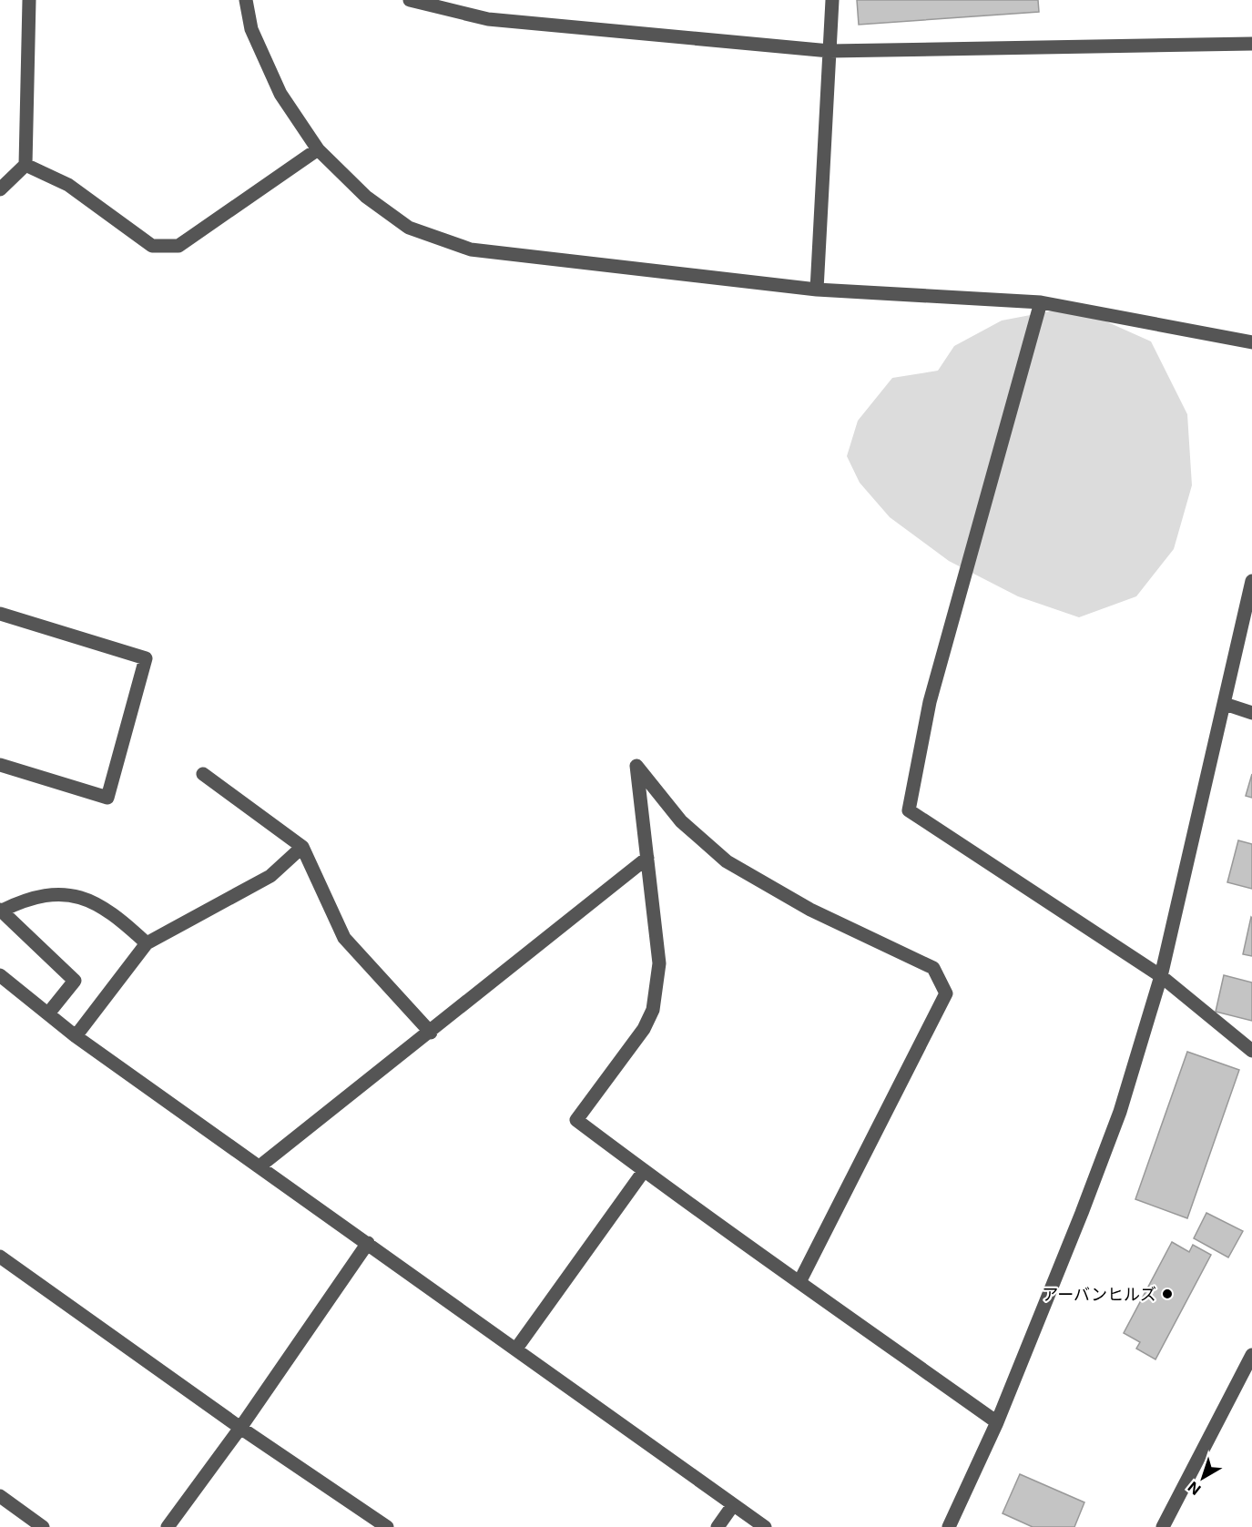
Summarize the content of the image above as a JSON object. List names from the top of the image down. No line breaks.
{"places":["アーバンヒルズ"],"north":"bottom left"}
